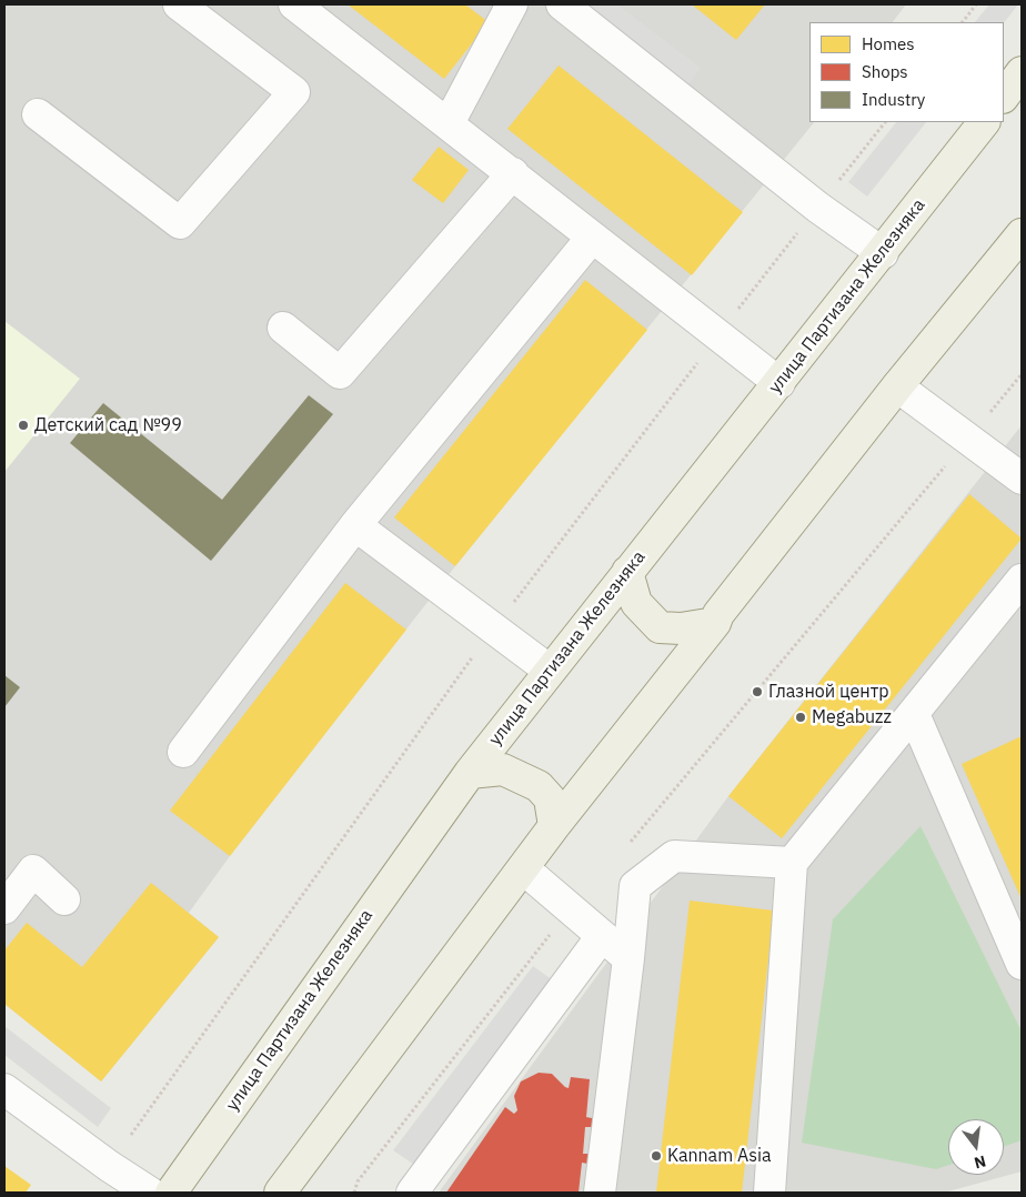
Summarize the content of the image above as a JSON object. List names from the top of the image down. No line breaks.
{"streets":{"main road":["улица Партизана Железняка"]},"places":["Детский сад №99","Глазной центр","Megabuzz","Kannam Asia"],"legend":["Homes","Shops","Industry"],"north":"bottom"}
